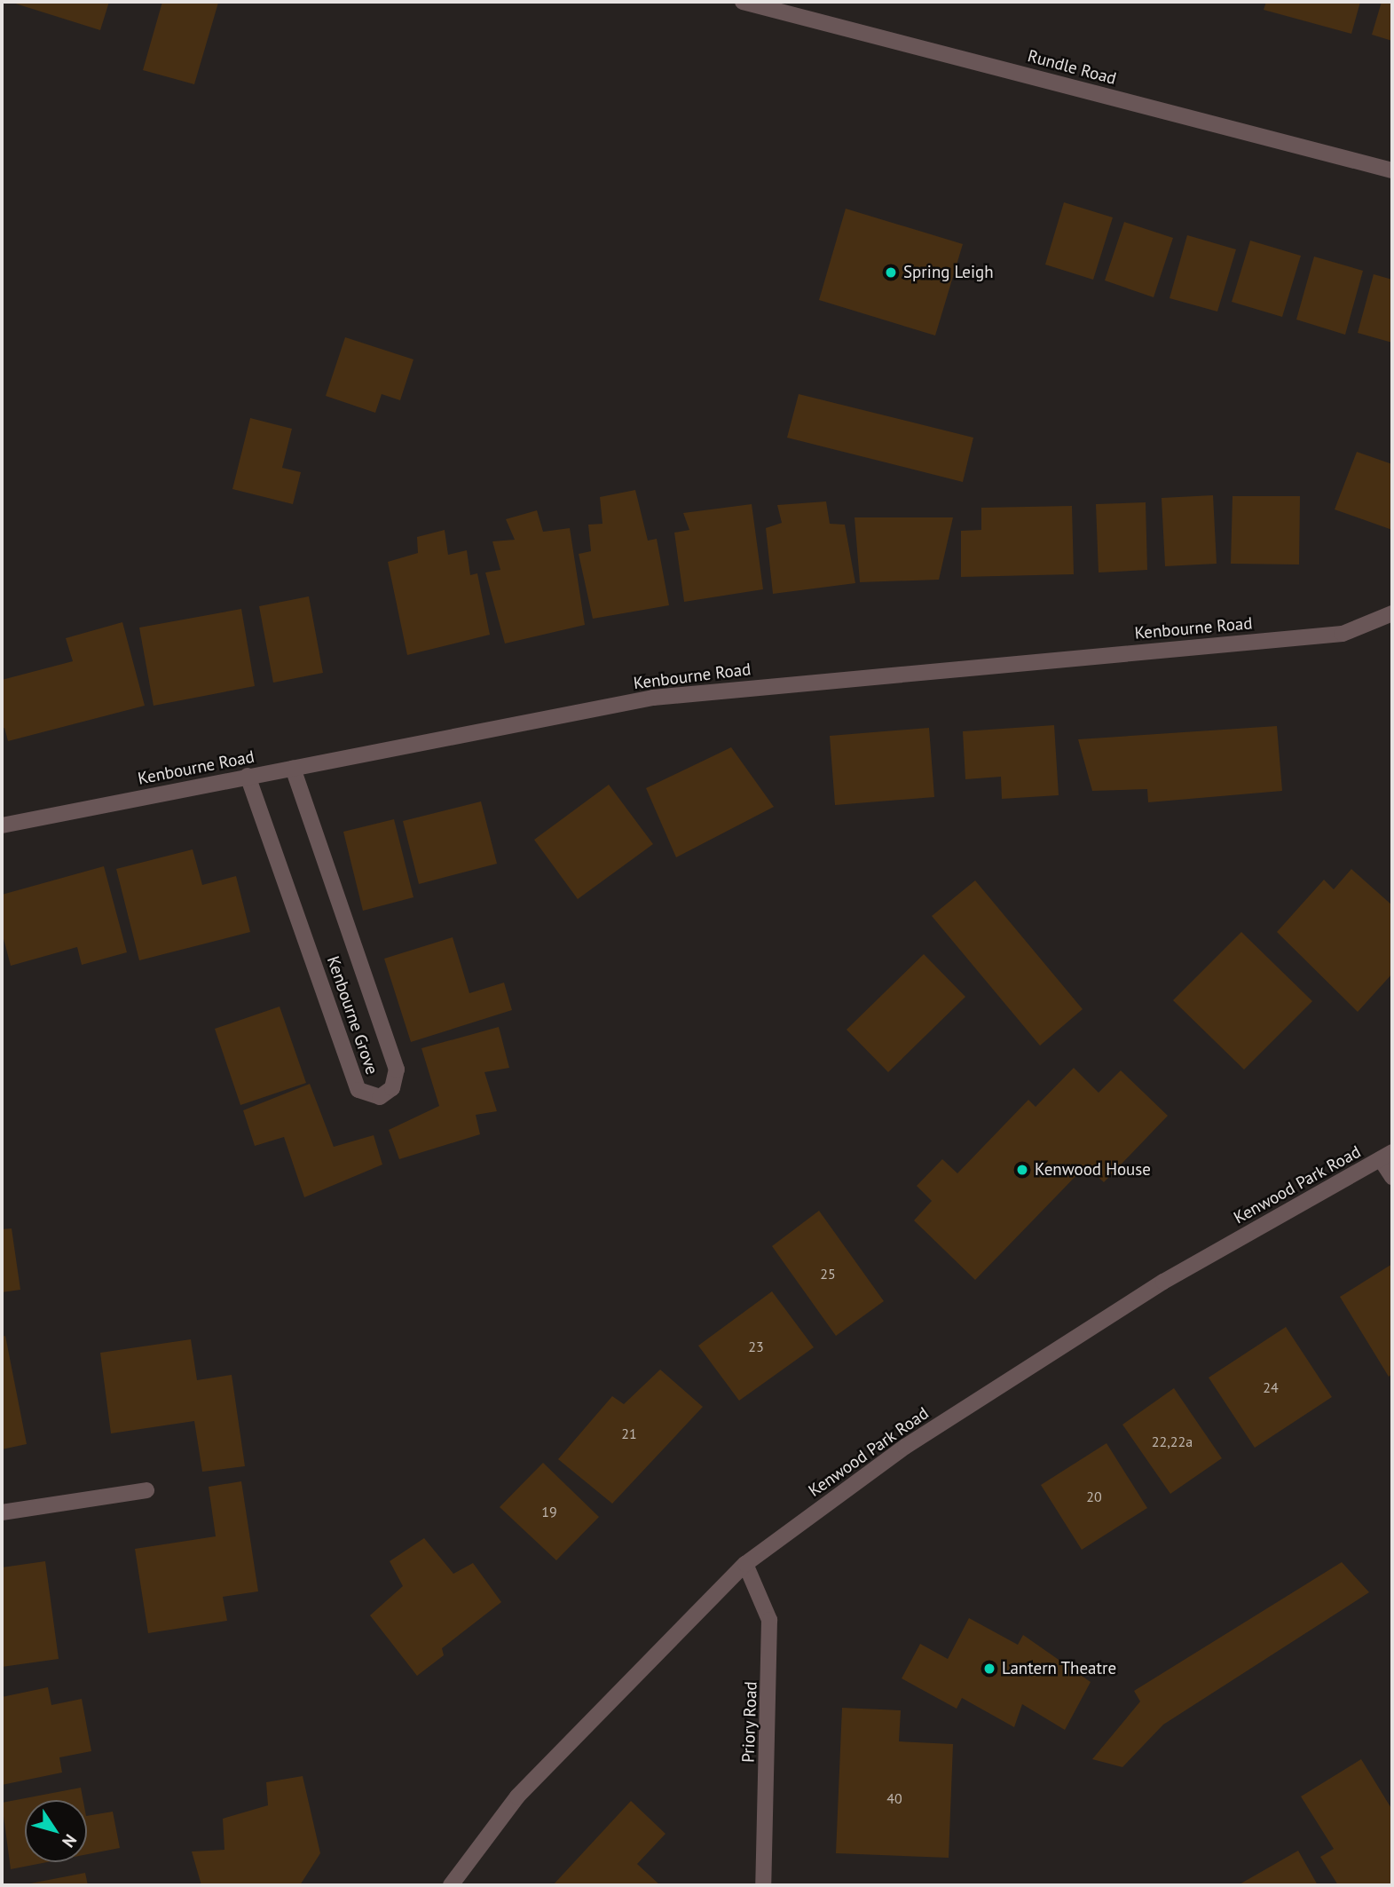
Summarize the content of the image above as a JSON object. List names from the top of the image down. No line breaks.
{"streets":{"street":["Rundle Road","Kenbourne Road","Kenbourne Grove","Kenwood Park Road","Priory Road"]},"crossings":[["Kenbourne Road","Kenbourne Grove"],["Kenwood Park Road","Priory Road"]],"places":["Spring Leigh","Kenwood House","Lantern Theatre"],"house_numbers":["25","23","24","21","22,22a","20","19","40"],"north":"bottom right"}
